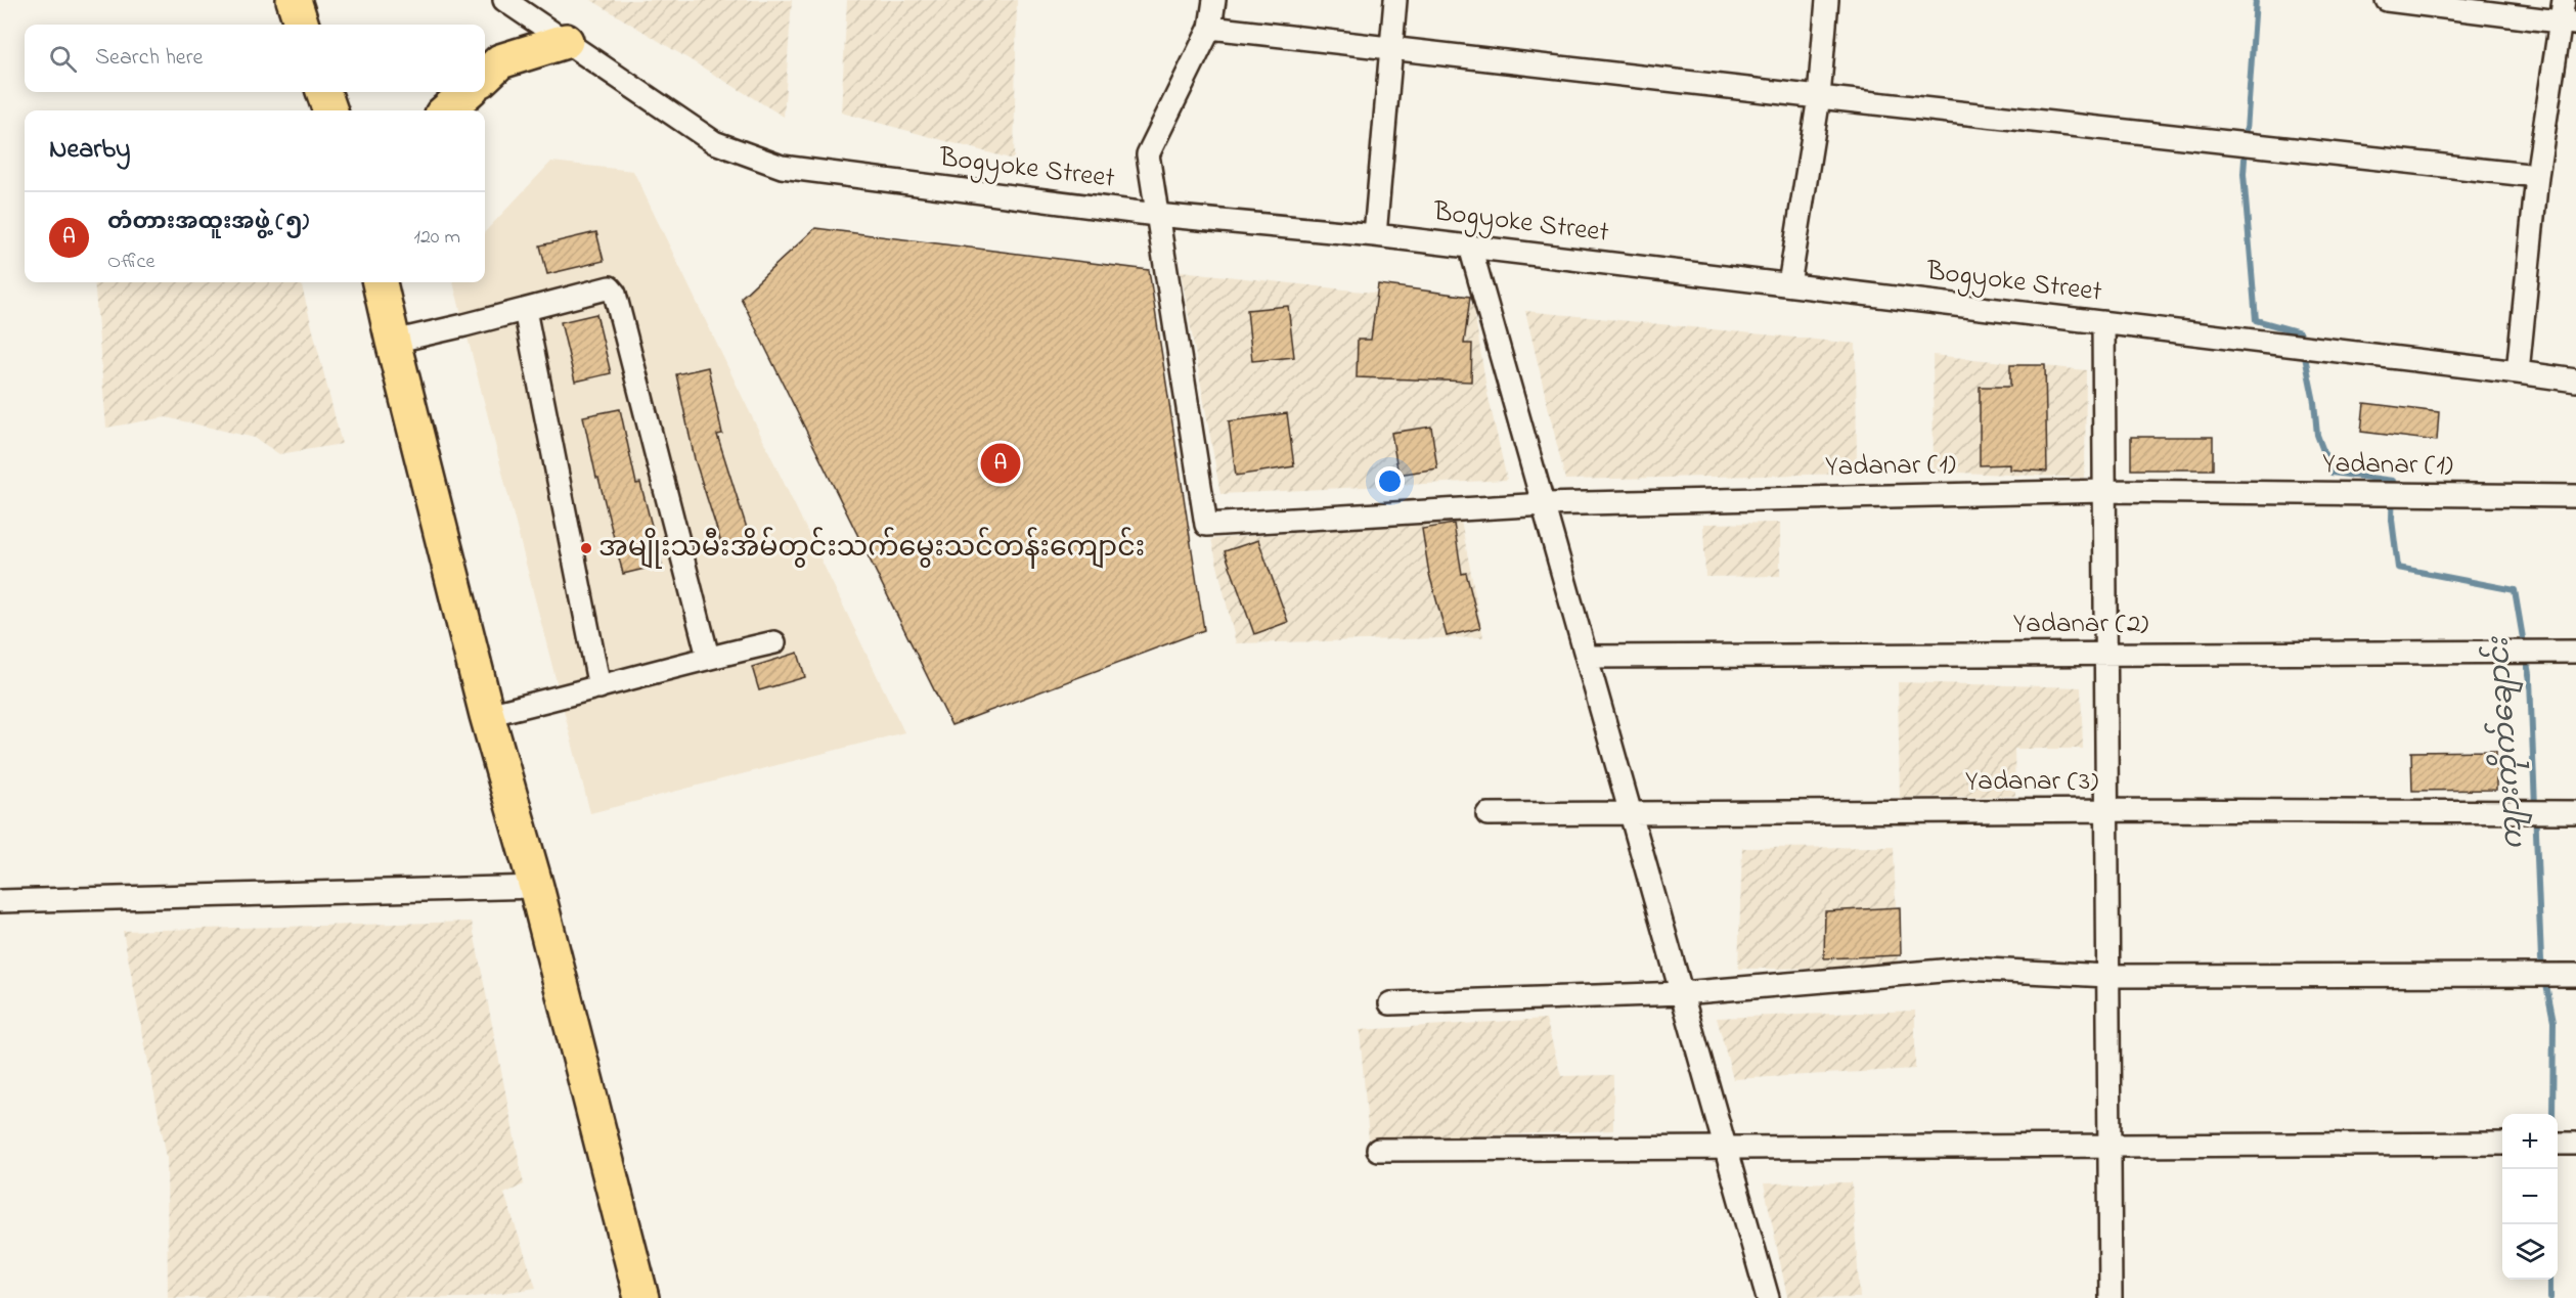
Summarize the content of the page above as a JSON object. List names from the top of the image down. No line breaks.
{"streets":{"street":["Bogyoke Street","Yadanar (1)","Yadanar (2)","Yadanar (3)"]},"crossings":[["Bogyoke Street","Yadanar (1)"]],"water":["ကျားကိုက်ချောင်း"],"places":["အမျိုးသမီးအိမ်တွင်းသက်မွေးသင်တန်းကျောင်း"],"page":{"search":"Search here","heading":"Nearby","list":[{"mark":"A","name":"တံတားအထူးအဖွဲ့ (၅)","note":"Office","value":"120 m"}],"pins":"A","map_buttons":["+","−"]}}
